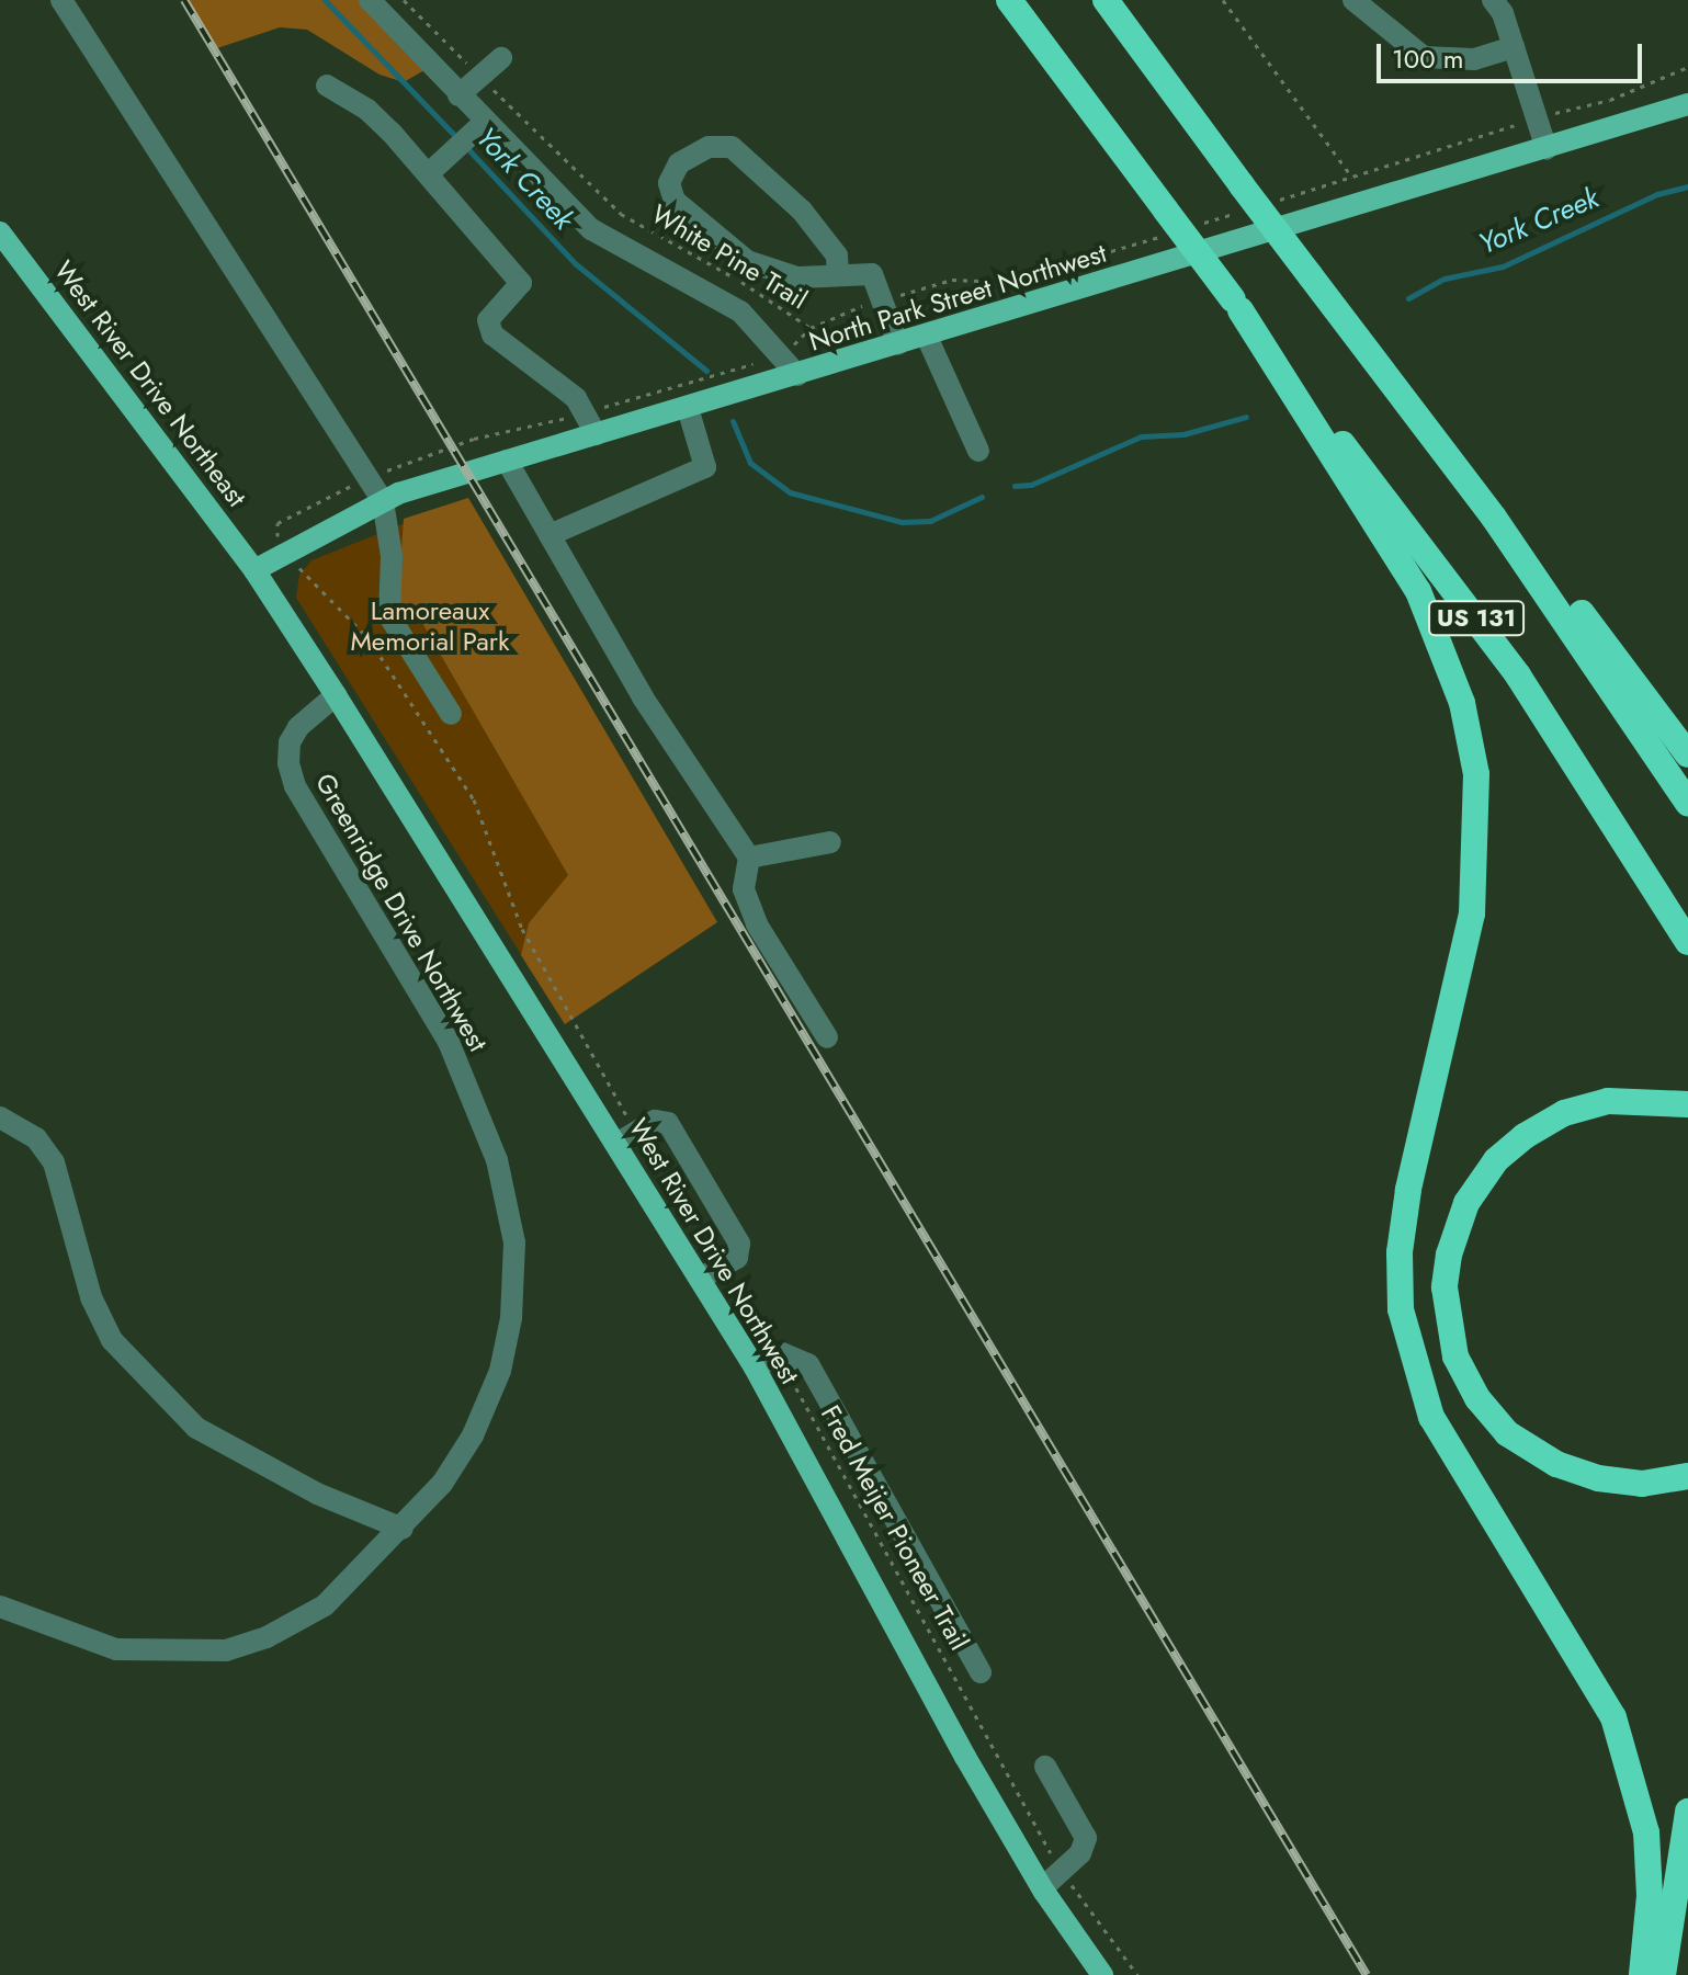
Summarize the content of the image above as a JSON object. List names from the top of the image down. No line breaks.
{"streets":{"highway":["US 131"],"main road":["North Park Street Northwest","West River Drive Northeast","West River Drive Northwest"],"street":["Greenridge Drive Northwest"],"path":["White Pine Trail","Fred Meijer Pioneer Trail"]},"crossings":[["North Park Street Northwest","West River Drive Northeast"],["North Park Street Northwest","West River Drive Northwest"],["West River Drive Northeast","West River Drive Northwest"],["Greenridge Drive Northwest","West River Drive Northwest"]],"water":["York Creek"],"parks":["Lamoreaux Memorial Park"],"scale_bar":"100 m"}
